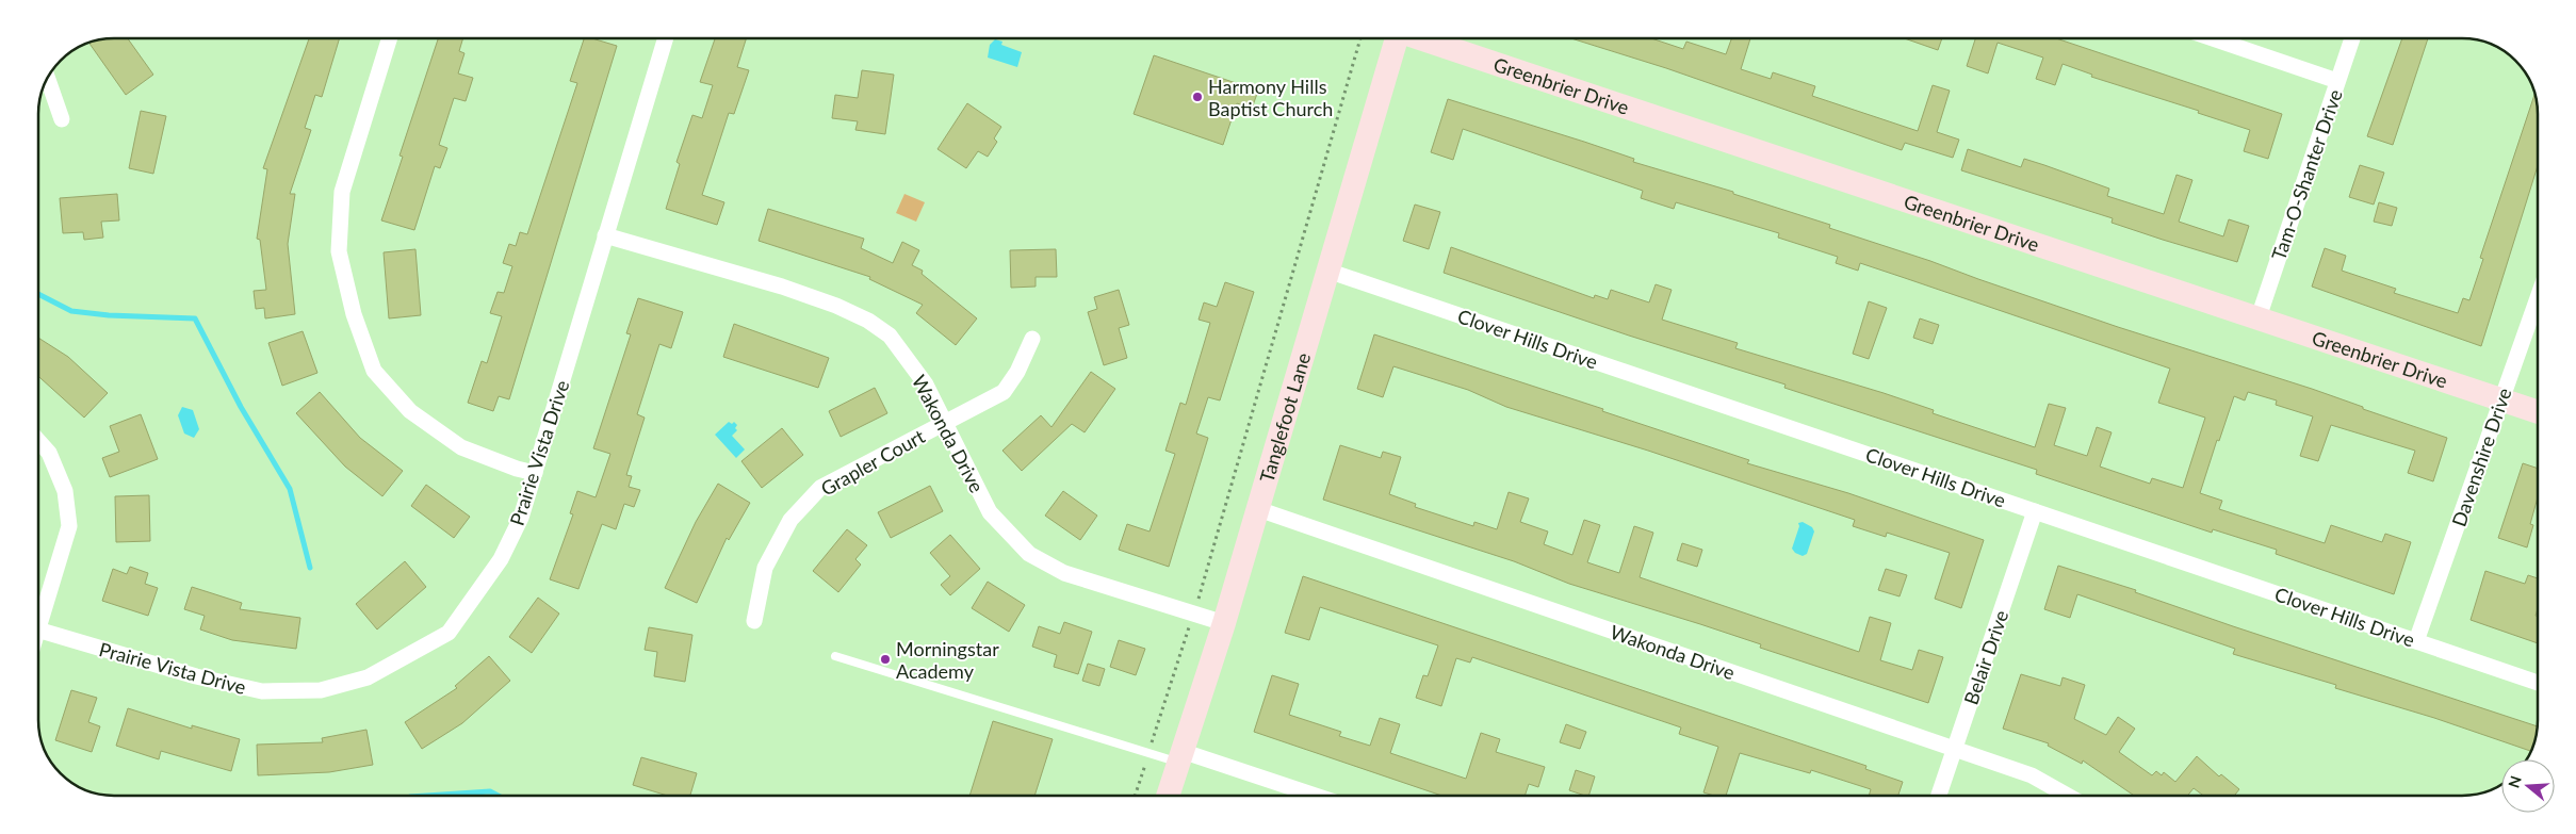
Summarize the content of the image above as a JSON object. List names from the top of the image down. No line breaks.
{"streets":{"street":["Greenbrier Drive","Tam-O-Shanter Drive","Clover Hills Drive","Tanglefoot Lane","Wakonda Drive","Prairie Vista Drive","Davenshire Drive","Grapler Court","Belair Drive"]},"crossings":[["Greenbrier Drive","Tam-O-Shanter Drive"],["Greenbrier Drive","Davenshire Drive"],["Clover Hills Drive","Tanglefoot Lane"],["Clover Hills Drive","Davenshire Drive"],["Clover Hills Drive","Belair Drive"],["Tanglefoot Lane","Wakonda Drive"],["Wakonda Drive","Prairie Vista Drive"],["Wakonda Drive","Grapler Court"],["Wakonda Drive","Belair Drive"]],"places":["Harmony Hills Baptist Church","Morningstar Academy"],"north":"left"}
